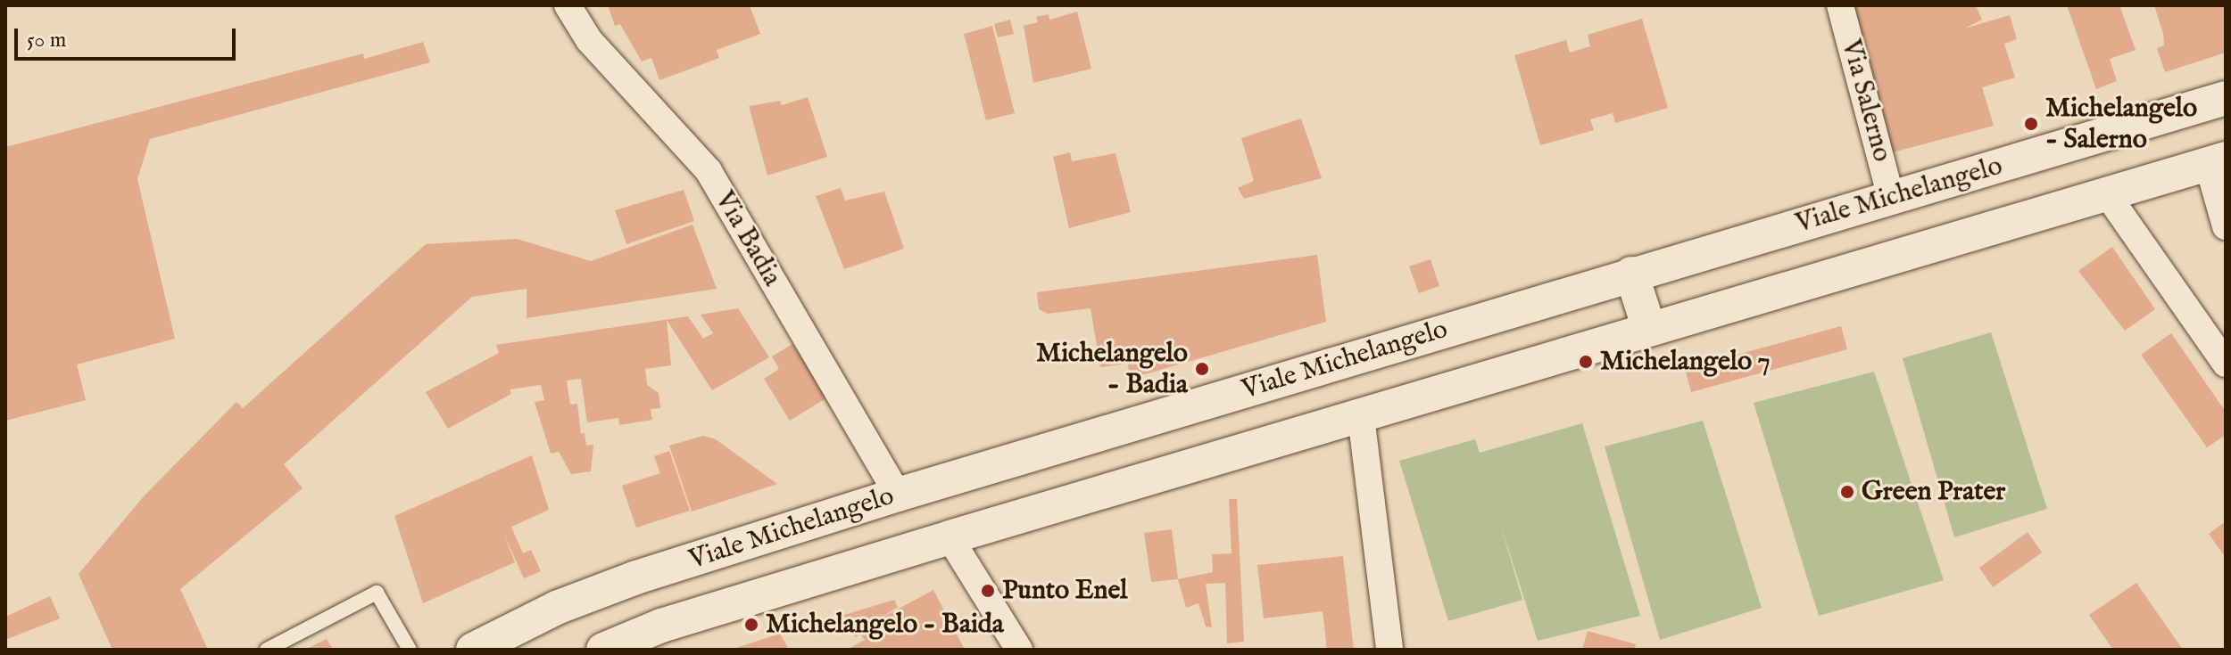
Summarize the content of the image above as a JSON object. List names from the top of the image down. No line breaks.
{"streets":{"street":["Via Salerno","Viale Michelangelo","Via Badia"]},"crossings":[["Via Salerno","Viale Michelangelo"],["Viale Michelangelo","Via Badia"]],"places":["Michelangelo - Salerno","Michelangelo 7","Michelangelo - Badia","Green Prater","Punto Enel","Michelangelo - Baida"],"scale_bar":"50 m"}
